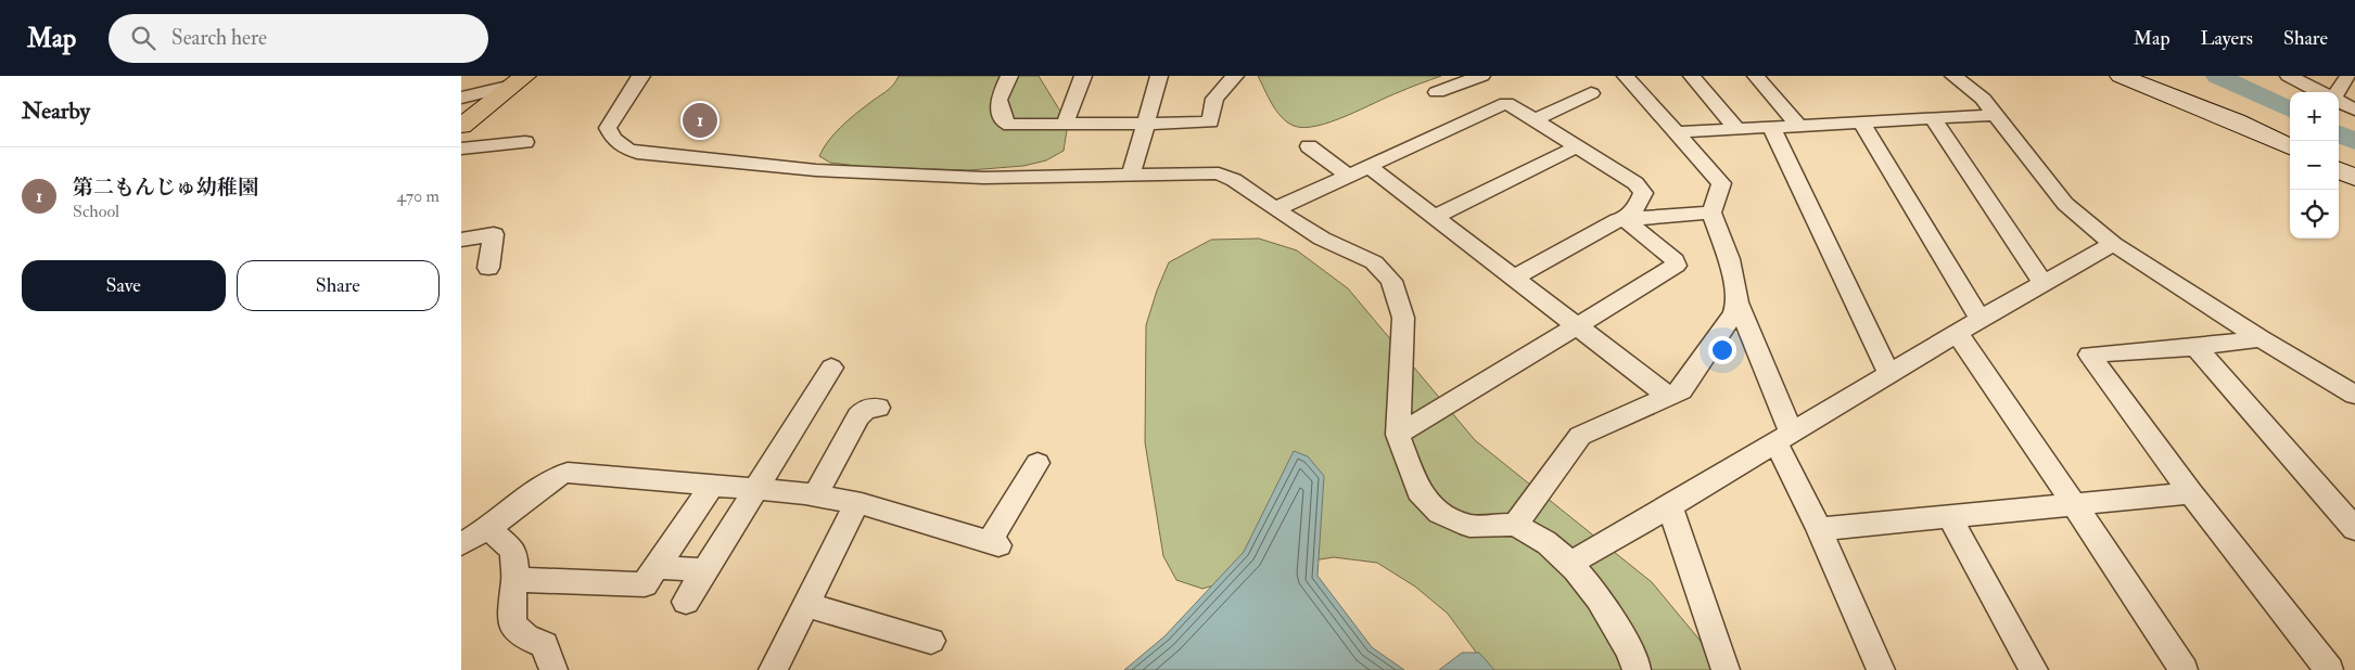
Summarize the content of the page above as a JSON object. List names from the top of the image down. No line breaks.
{"page":{"header":"Map","search":"Search here","nav":["Map","Layers","Share"],"heading":"Nearby","map_buttons":["+","−"],"pins":"1","list":[{"mark":"1","name":"第二もんじゅ幼稚園","note":"School","value":"470 m"}],"buttons":["Save","Share"]}}
